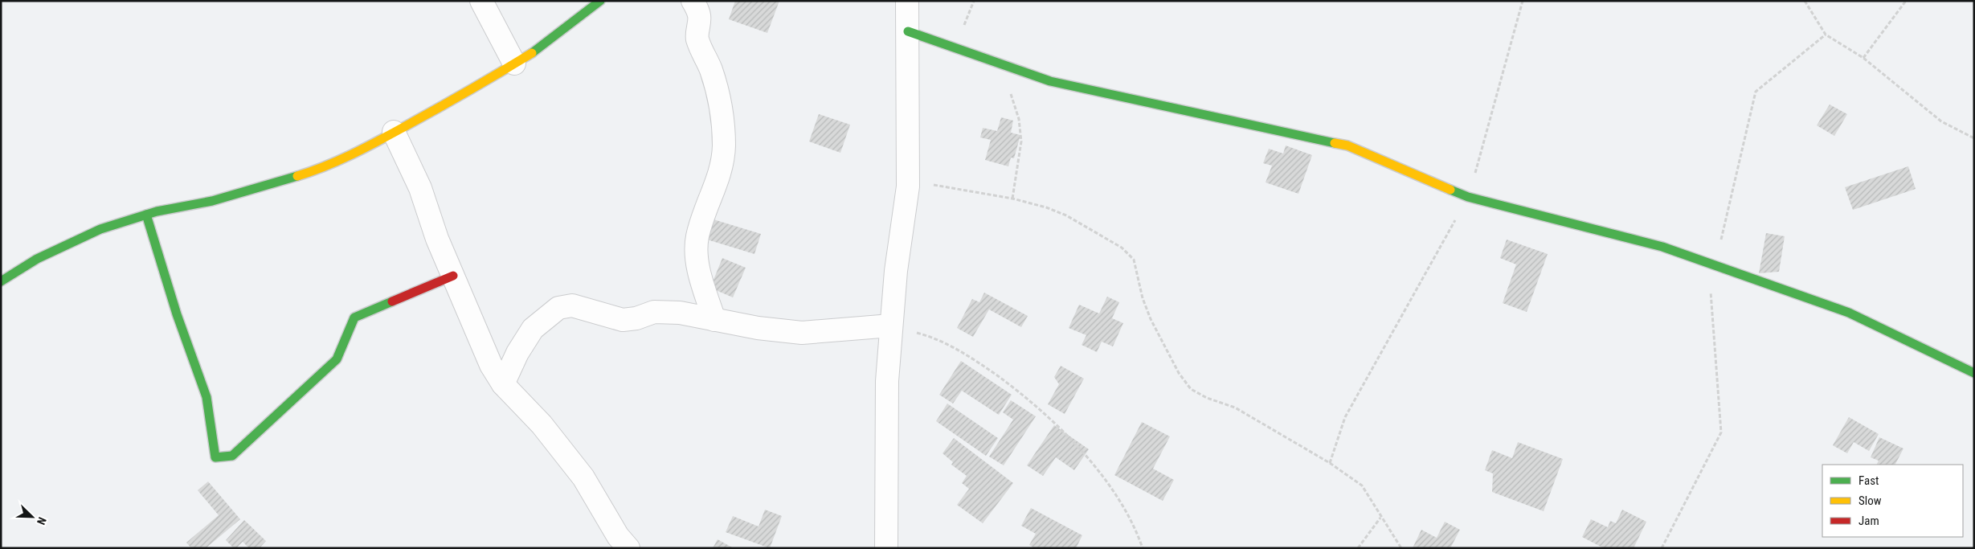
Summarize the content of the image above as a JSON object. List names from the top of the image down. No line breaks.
{"legend":["Fast","Slow","Jam"],"north":"bottom right"}
